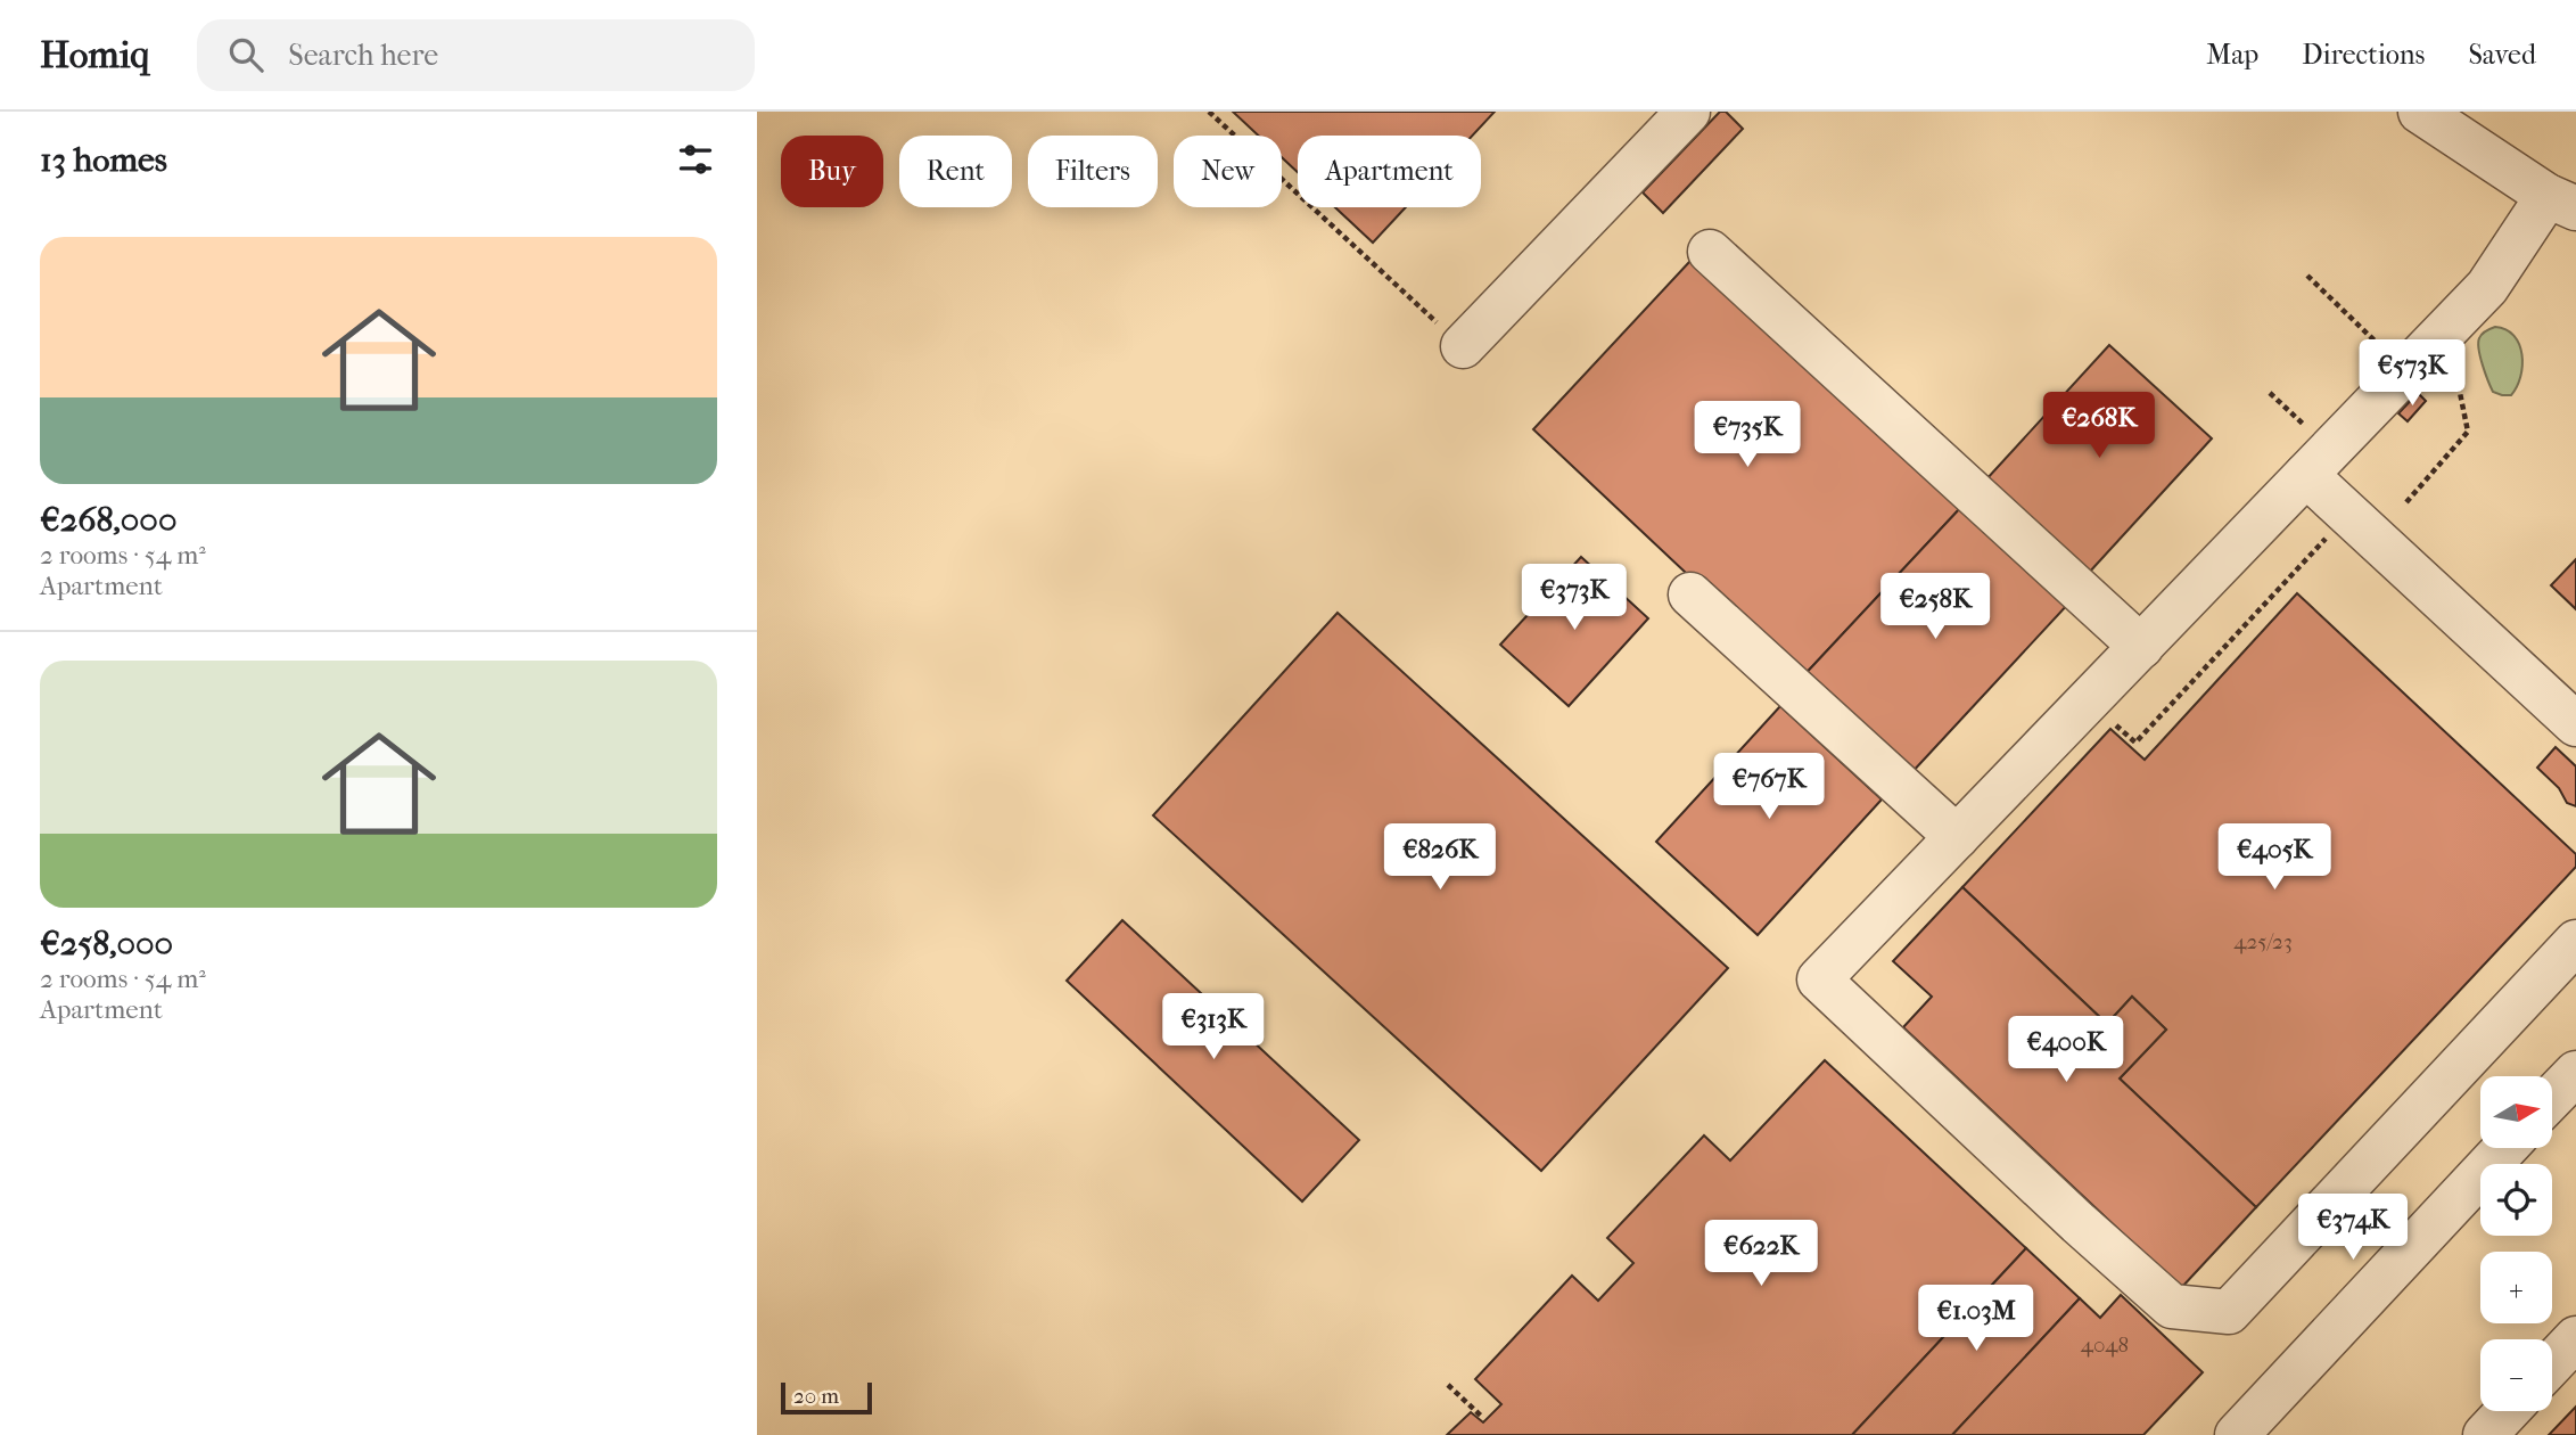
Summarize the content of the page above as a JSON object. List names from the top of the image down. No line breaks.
{"house_numbers":["425/23","4048"],"scale_bar":"20 m","north":"right","page":{"header":"Homiq","search":"Search here","nav":["Map","Directions","Saved"],"heading":"13 homes","chip":["Buy","Rent","Filters","New","Apartment"],"list":[{"name":"€268,000","note":"2 rooms · 54 m² · Apartment"},{"name":"€258,000","note":"2 rooms · 54 m² · Apartment"}],"price":["€573K","€268K","€735K","€373K","€258K","€767K","€826K","€405K","€313K","€400K","€374K","€622K","€1.03M"],"map_buttons":["+","−"],"scale":"20 m"}}
